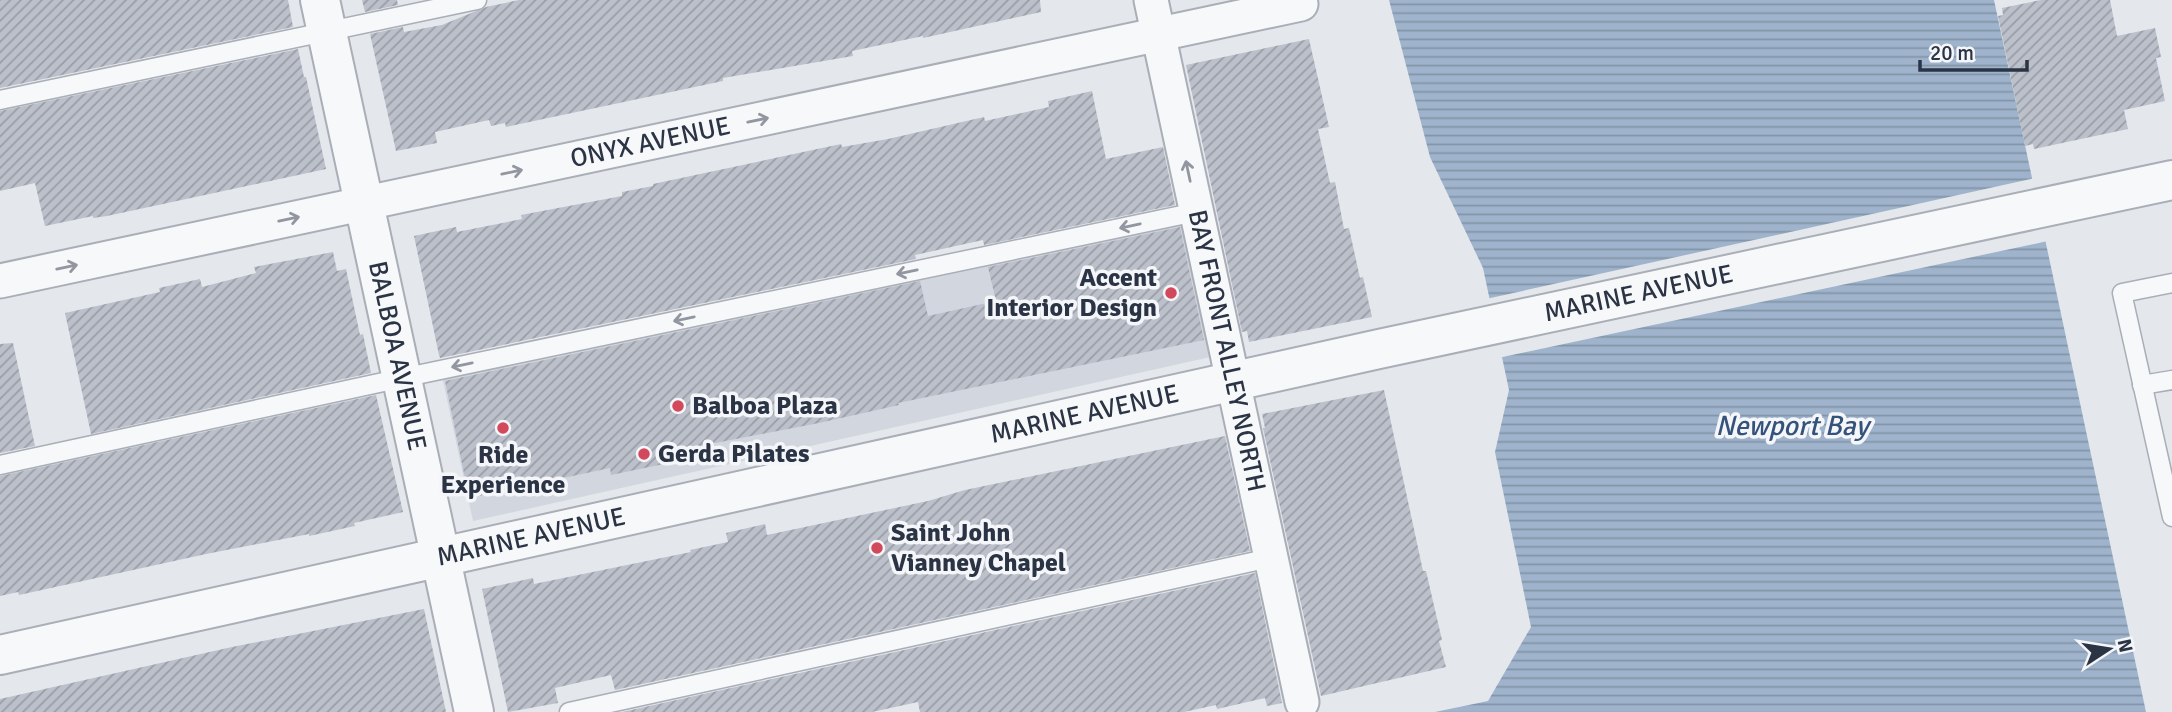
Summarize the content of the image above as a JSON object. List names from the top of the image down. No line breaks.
{"streets":{"street":["ONYX AVENUE","MARINE AVENUE","BAY FRONT ALLEY NORTH","BALBOA AVENUE"]},"crossings":[["ONYX AVENUE","BAY FRONT ALLEY NORTH"],["ONYX AVENUE","BALBOA AVENUE"],["MARINE AVENUE","BAY FRONT ALLEY NORTH"],["MARINE AVENUE","BALBOA AVENUE"]],"one_way":["ONYX AVENUE"],"water":["Newport Bay"],"places":["Accent Interior Design","Balboa Plaza","Ride Experience","Gerda Pilates","Saint John Vianney Chapel"],"scale_bar":"20 m","north":"right"}
